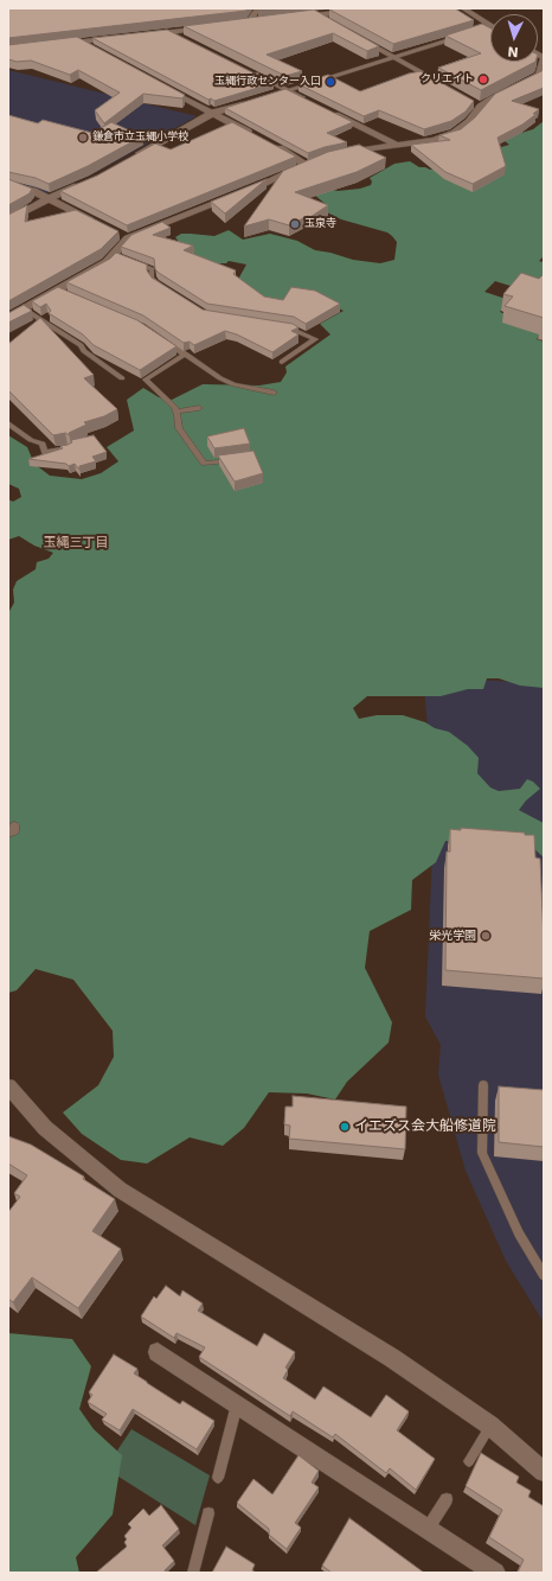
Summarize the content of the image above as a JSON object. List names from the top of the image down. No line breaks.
{"districts":["玉縄三丁目"],"places":["クリエイト","玉縄行政センター入口","鎌倉市立玉縄小学校","玉泉寺","栄光学園","イエズス会大船修道院"],"north":"bottom"}
